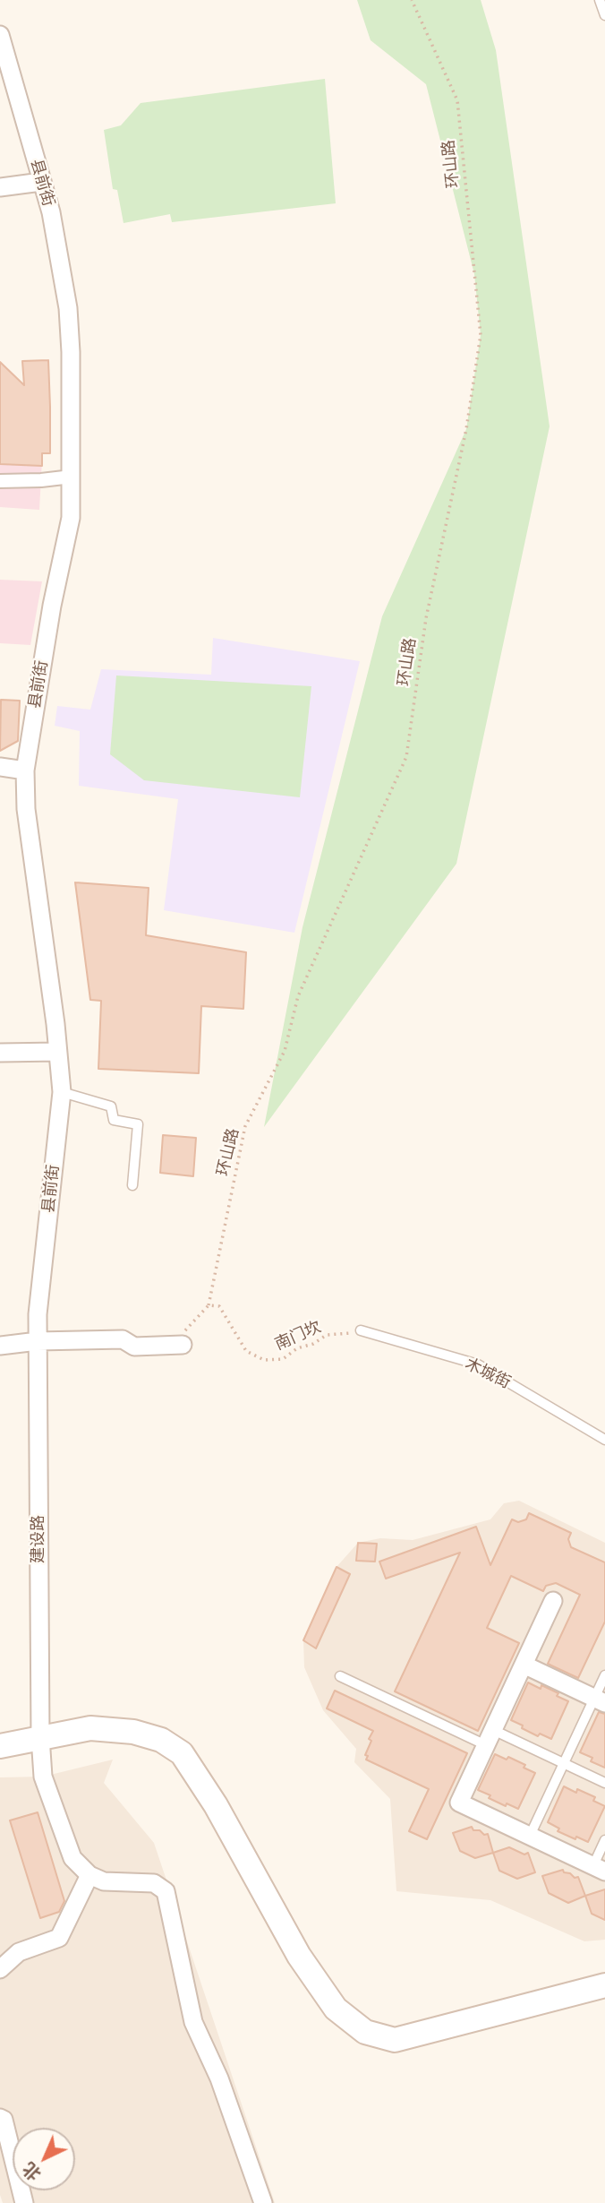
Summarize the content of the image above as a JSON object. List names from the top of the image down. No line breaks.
{"streets":{"street":["县前街","建设路"],"lane":["木城街"],"path":["环山路","南门坎"]},"crossings":[["环山路","南门坎"],["县前街","建设路"],["南门坎","木城街"]],"north":"bottom left"}
